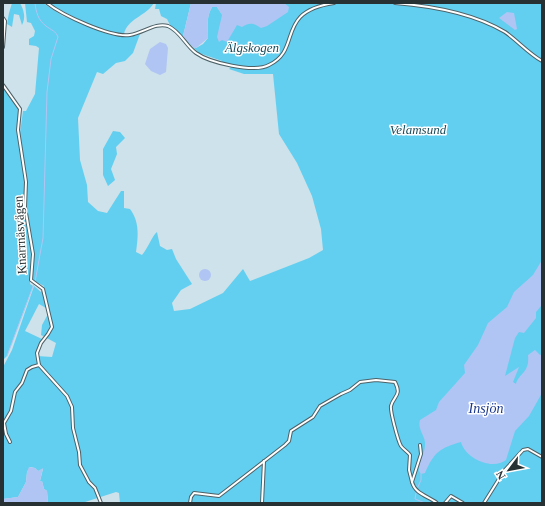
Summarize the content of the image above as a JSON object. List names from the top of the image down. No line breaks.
{"streets":{"street":["Knarrnäsvägen"]},"water":["Insjön"],"parks":["Älgskogen","Velamsund"],"north":"bottom left"}
